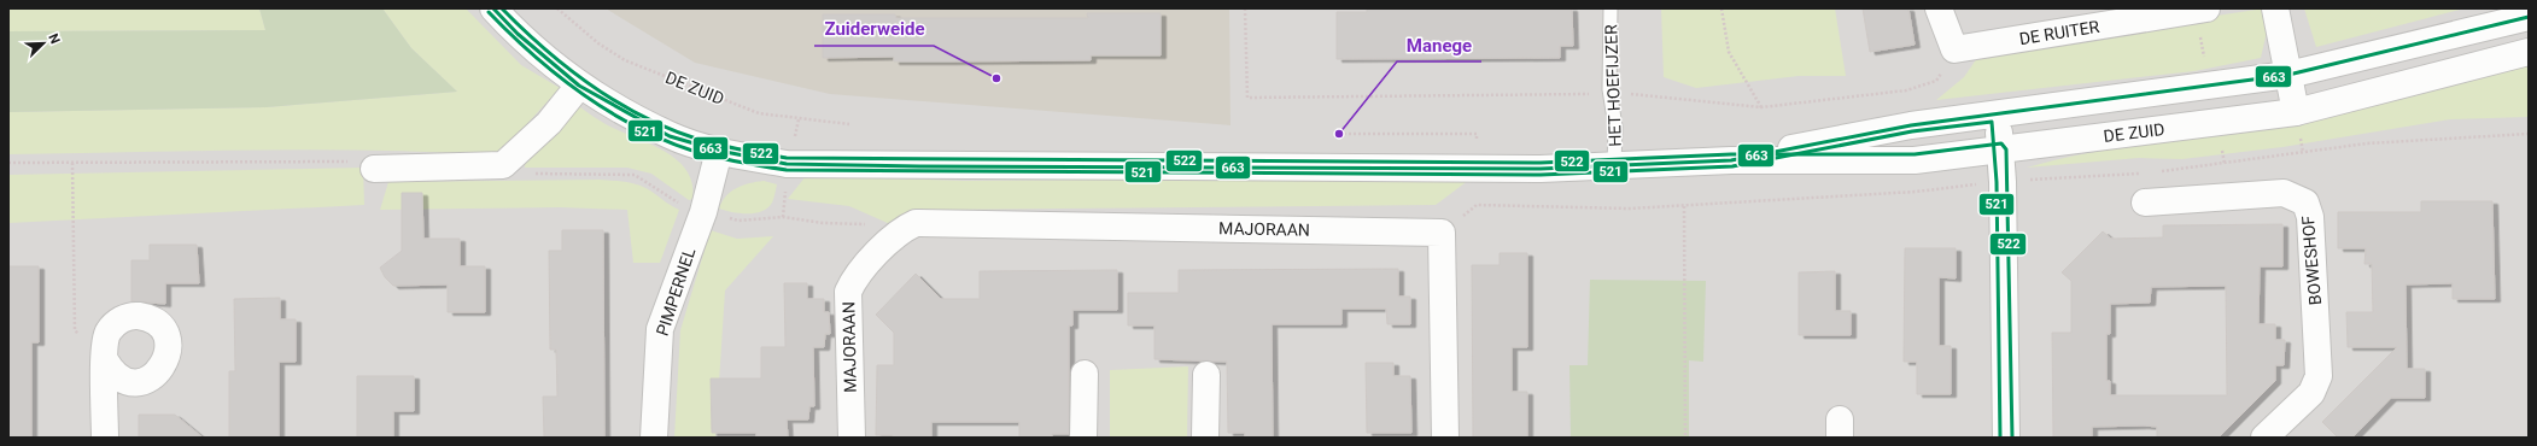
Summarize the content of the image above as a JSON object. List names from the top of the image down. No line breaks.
{"streets":{"street":["DE RUITER","DE ZUID","MAJORAAN","BOWESHOF","PIMPERNEL"],"lane":["HET HOEFIJZER"]},"crossings":[["HET HOEFIJZER","DE ZUID"],["DE ZUID","PIMPERNEL"]],"places":["Zuiderweide","Manege"],"lines":["transit line 663","transit line 522","transit line 521"],"north":"top right"}
